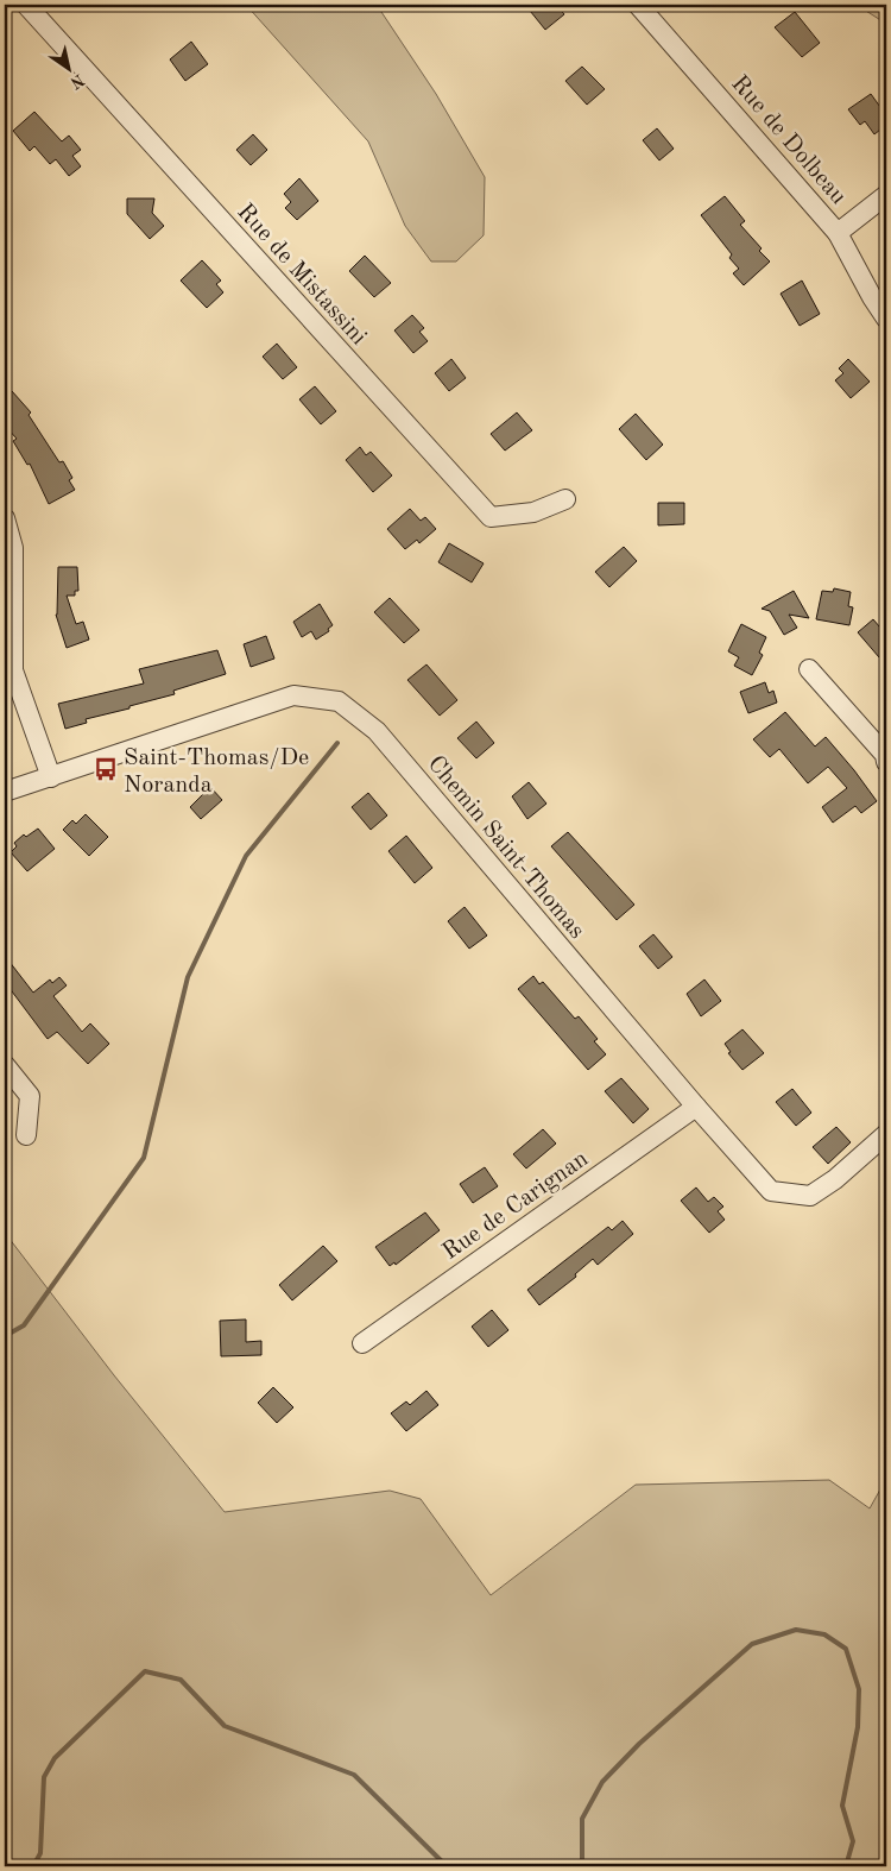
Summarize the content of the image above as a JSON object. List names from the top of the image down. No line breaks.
{"streets":{"street":["Rue de Dolbeau","Rue de Mistassini","Chemin Saint-Thomas","Rue de Carignan"]},"crossings":[["Chemin Saint-Thomas","Rue de Carignan"]],"places":{"bus stop":["Saint-Thomas/De Noranda"]},"north":"bottom right"}
